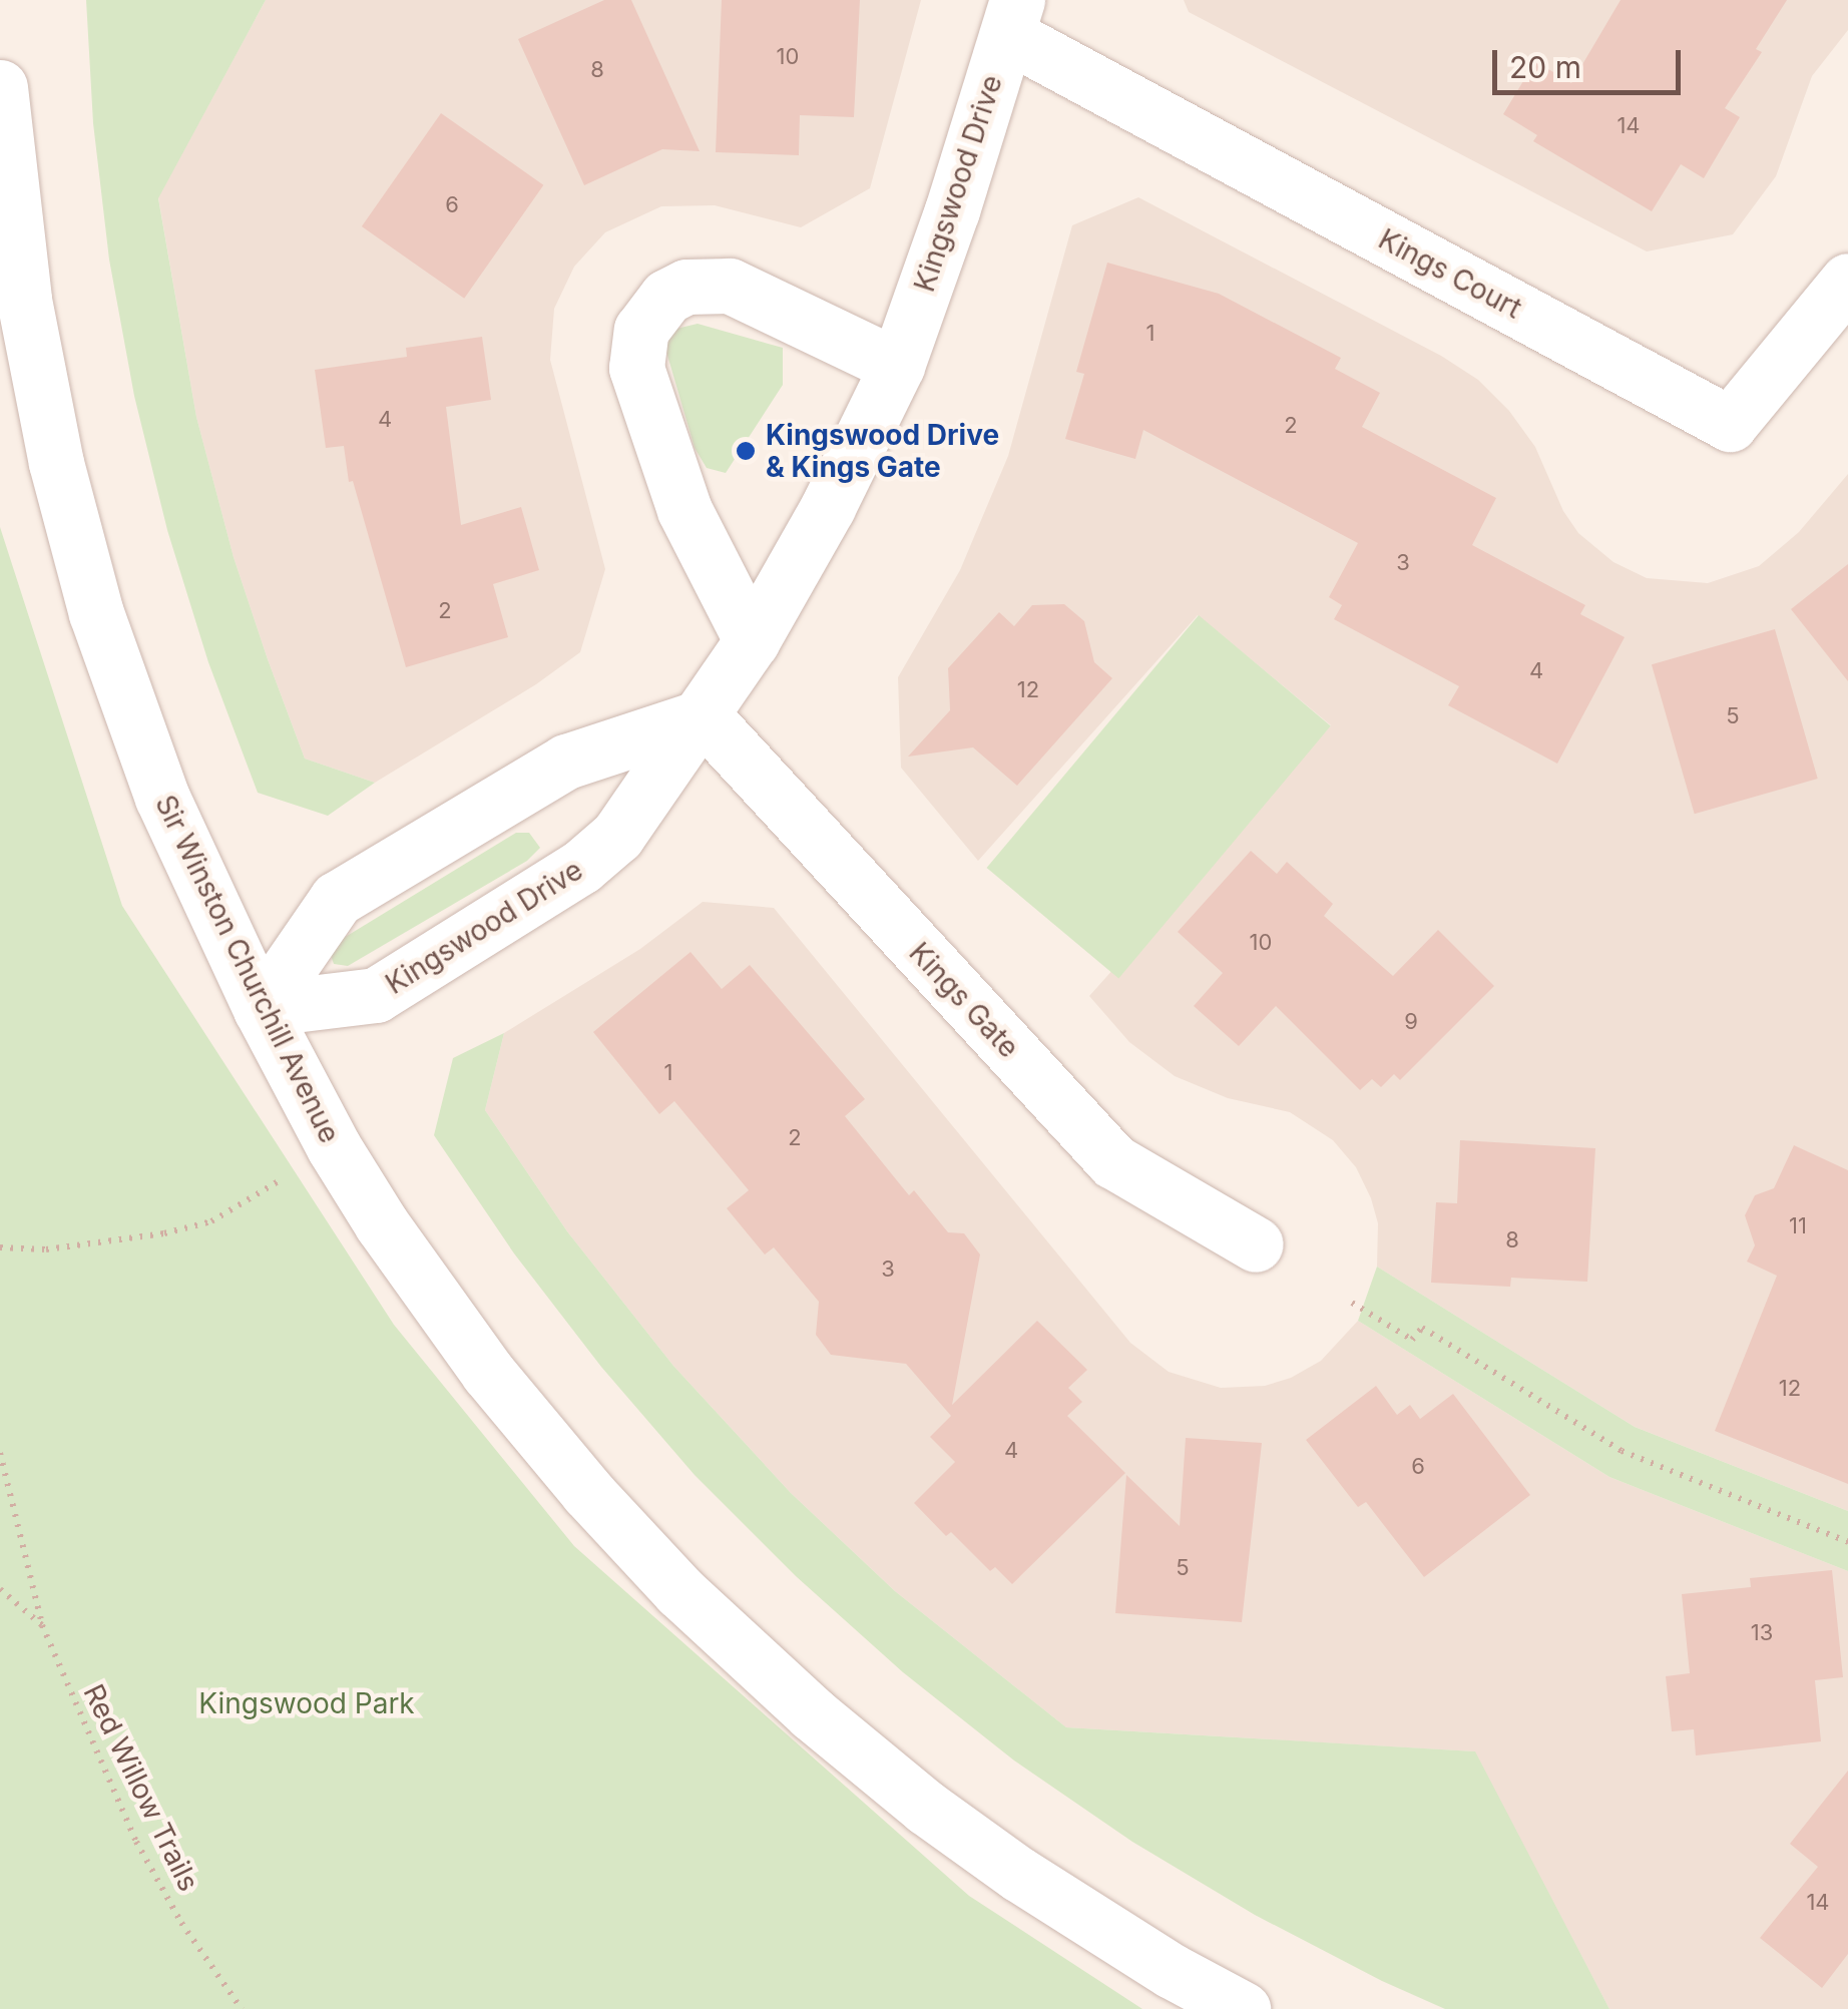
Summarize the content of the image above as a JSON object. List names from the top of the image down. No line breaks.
{"streets":{"street":["Kingswood Drive","Kings Court","Sir Winston Churchill Avenue","Kings Gate"],"path":["Red Willow Trails"]},"crossings":[["Kingswood Drive","Kings Court"],["Kingswood Drive","Sir Winston Churchill Avenue"],["Kingswood Drive","Kings Gate"]],"parks":["Kingswood Park"],"places":["Kingswood Drive & Kings Gate"],"house_numbers":["10","8","14","6","1","4","2","3","2","4","12","5","10","9","1","2","11","8","3","12","4","6","5","13","14"],"scale_bar":"20 m"}
